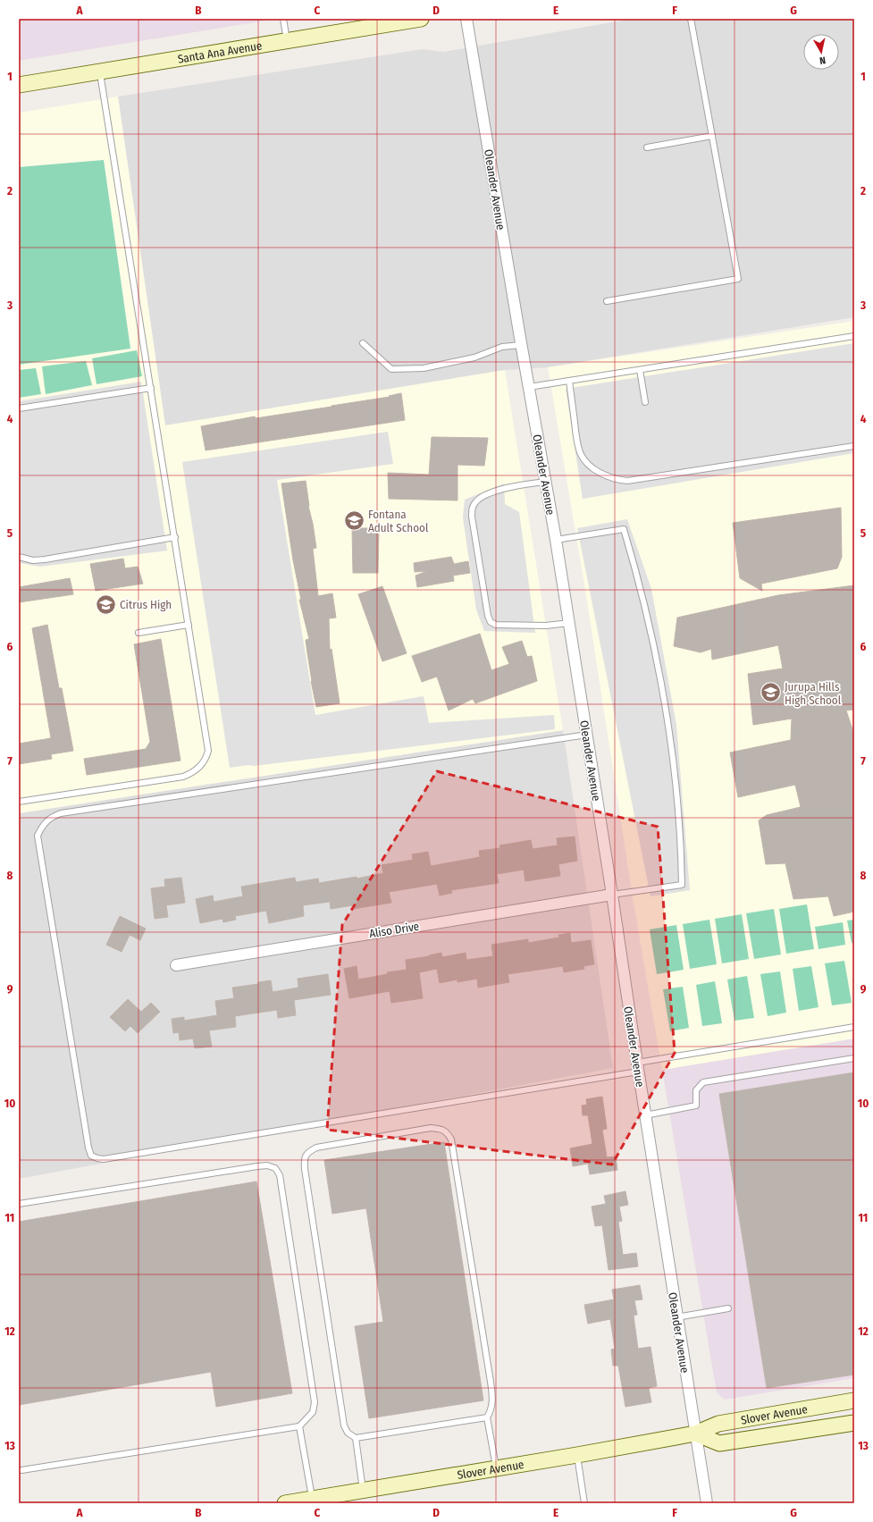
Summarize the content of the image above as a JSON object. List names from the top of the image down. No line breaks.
{"streets":{"main road":["Santa Ana Avenue","Slover Avenue"],"street":["Oleander Avenue","Aliso Drive"]},"crossings":[["Oleander Avenue","Aliso Drive"],["Oleander Avenue","Slover Avenue"]],"places":{"school or university":["Fontana Adult School","Citrus High","Jurupa Hills High School"]},"north":"bottom","grid":{"columns":["A","B","C","D","E","F","G"],"rows":["1","2","3","4","5","6","7","8","9","10","11","12","13"]}}
